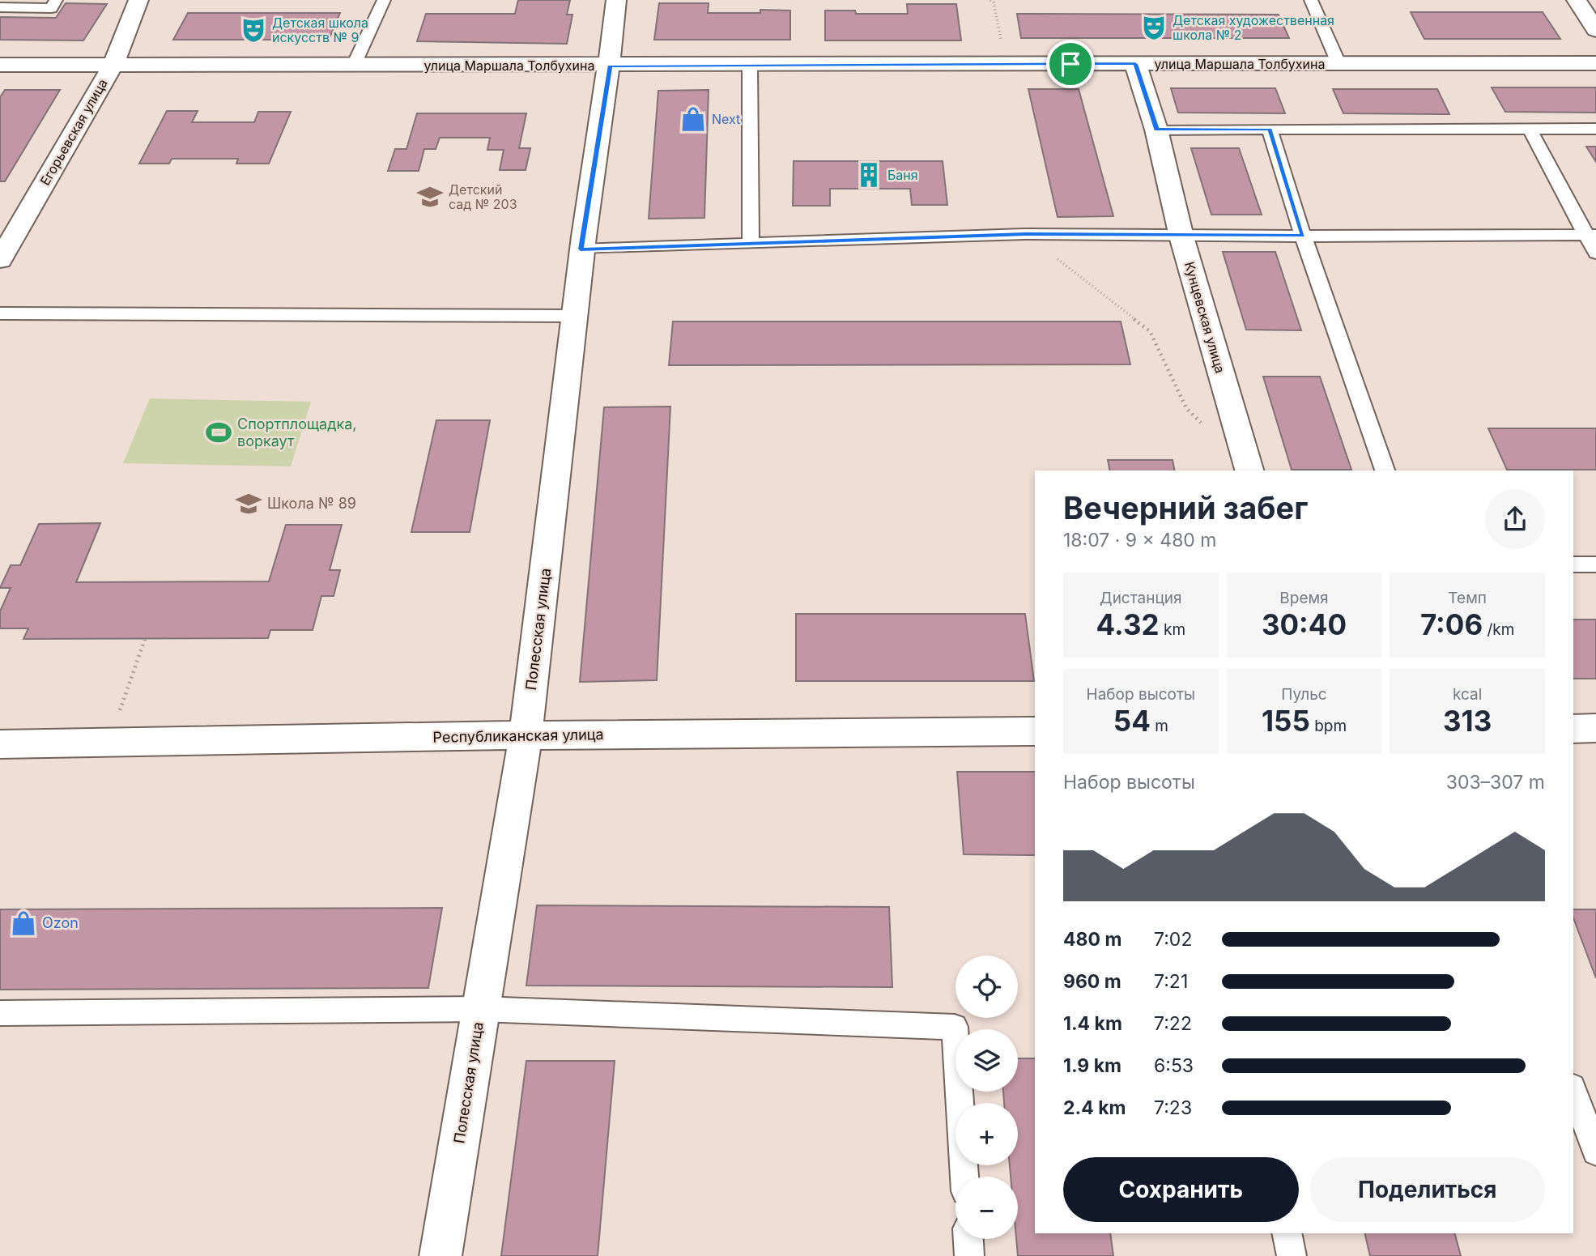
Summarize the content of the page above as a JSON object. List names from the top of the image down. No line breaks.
{"streets":{"street":["улица Маршала Толбухина","Егорьевская улица","Кунцевская улица","Полесская улица","Республиканская улица"]},"crossings":[["улица Маршала Толбухина","Егорьевская улица"],["улица Маршала Толбухина","Кунцевская улица"],["улица Маршала Толбухина","Полесская улица"],["Полесская улица","Республиканская улица"]],"places":{"theatre":["Детская художественная школа № 2","Детская школа искусств № 9"],"shop":["Next","Ozon"],"building":["Баня"],"school or university":["Детский сад № 203","Школа № 89"],"sports":["Спортплощадка, воркаут"]},"page":{"heading":["Вечерний забег","18:07 · 9 × 480 m"],"stats":[["Дистанция","4.32 km"],["Время","30:40"],["Темп","7:06 /km"],["Набор высоты","54 m"],["Пульс","155 bpm"],["kcal","313"]],"chart":["Набор высоты","303–307 m"],"list":[{"name":"480 m","note":"7:02"},{"name":"960 m","note":"7:21"},{"name":"1.4 km","note":"7:22"},{"name":"1.9 km","note":"6:53"},{"name":"2.4 km","note":"7:23"}],"map_buttons":["+","−"],"buttons":["Сохранить","Поделиться"]}}
